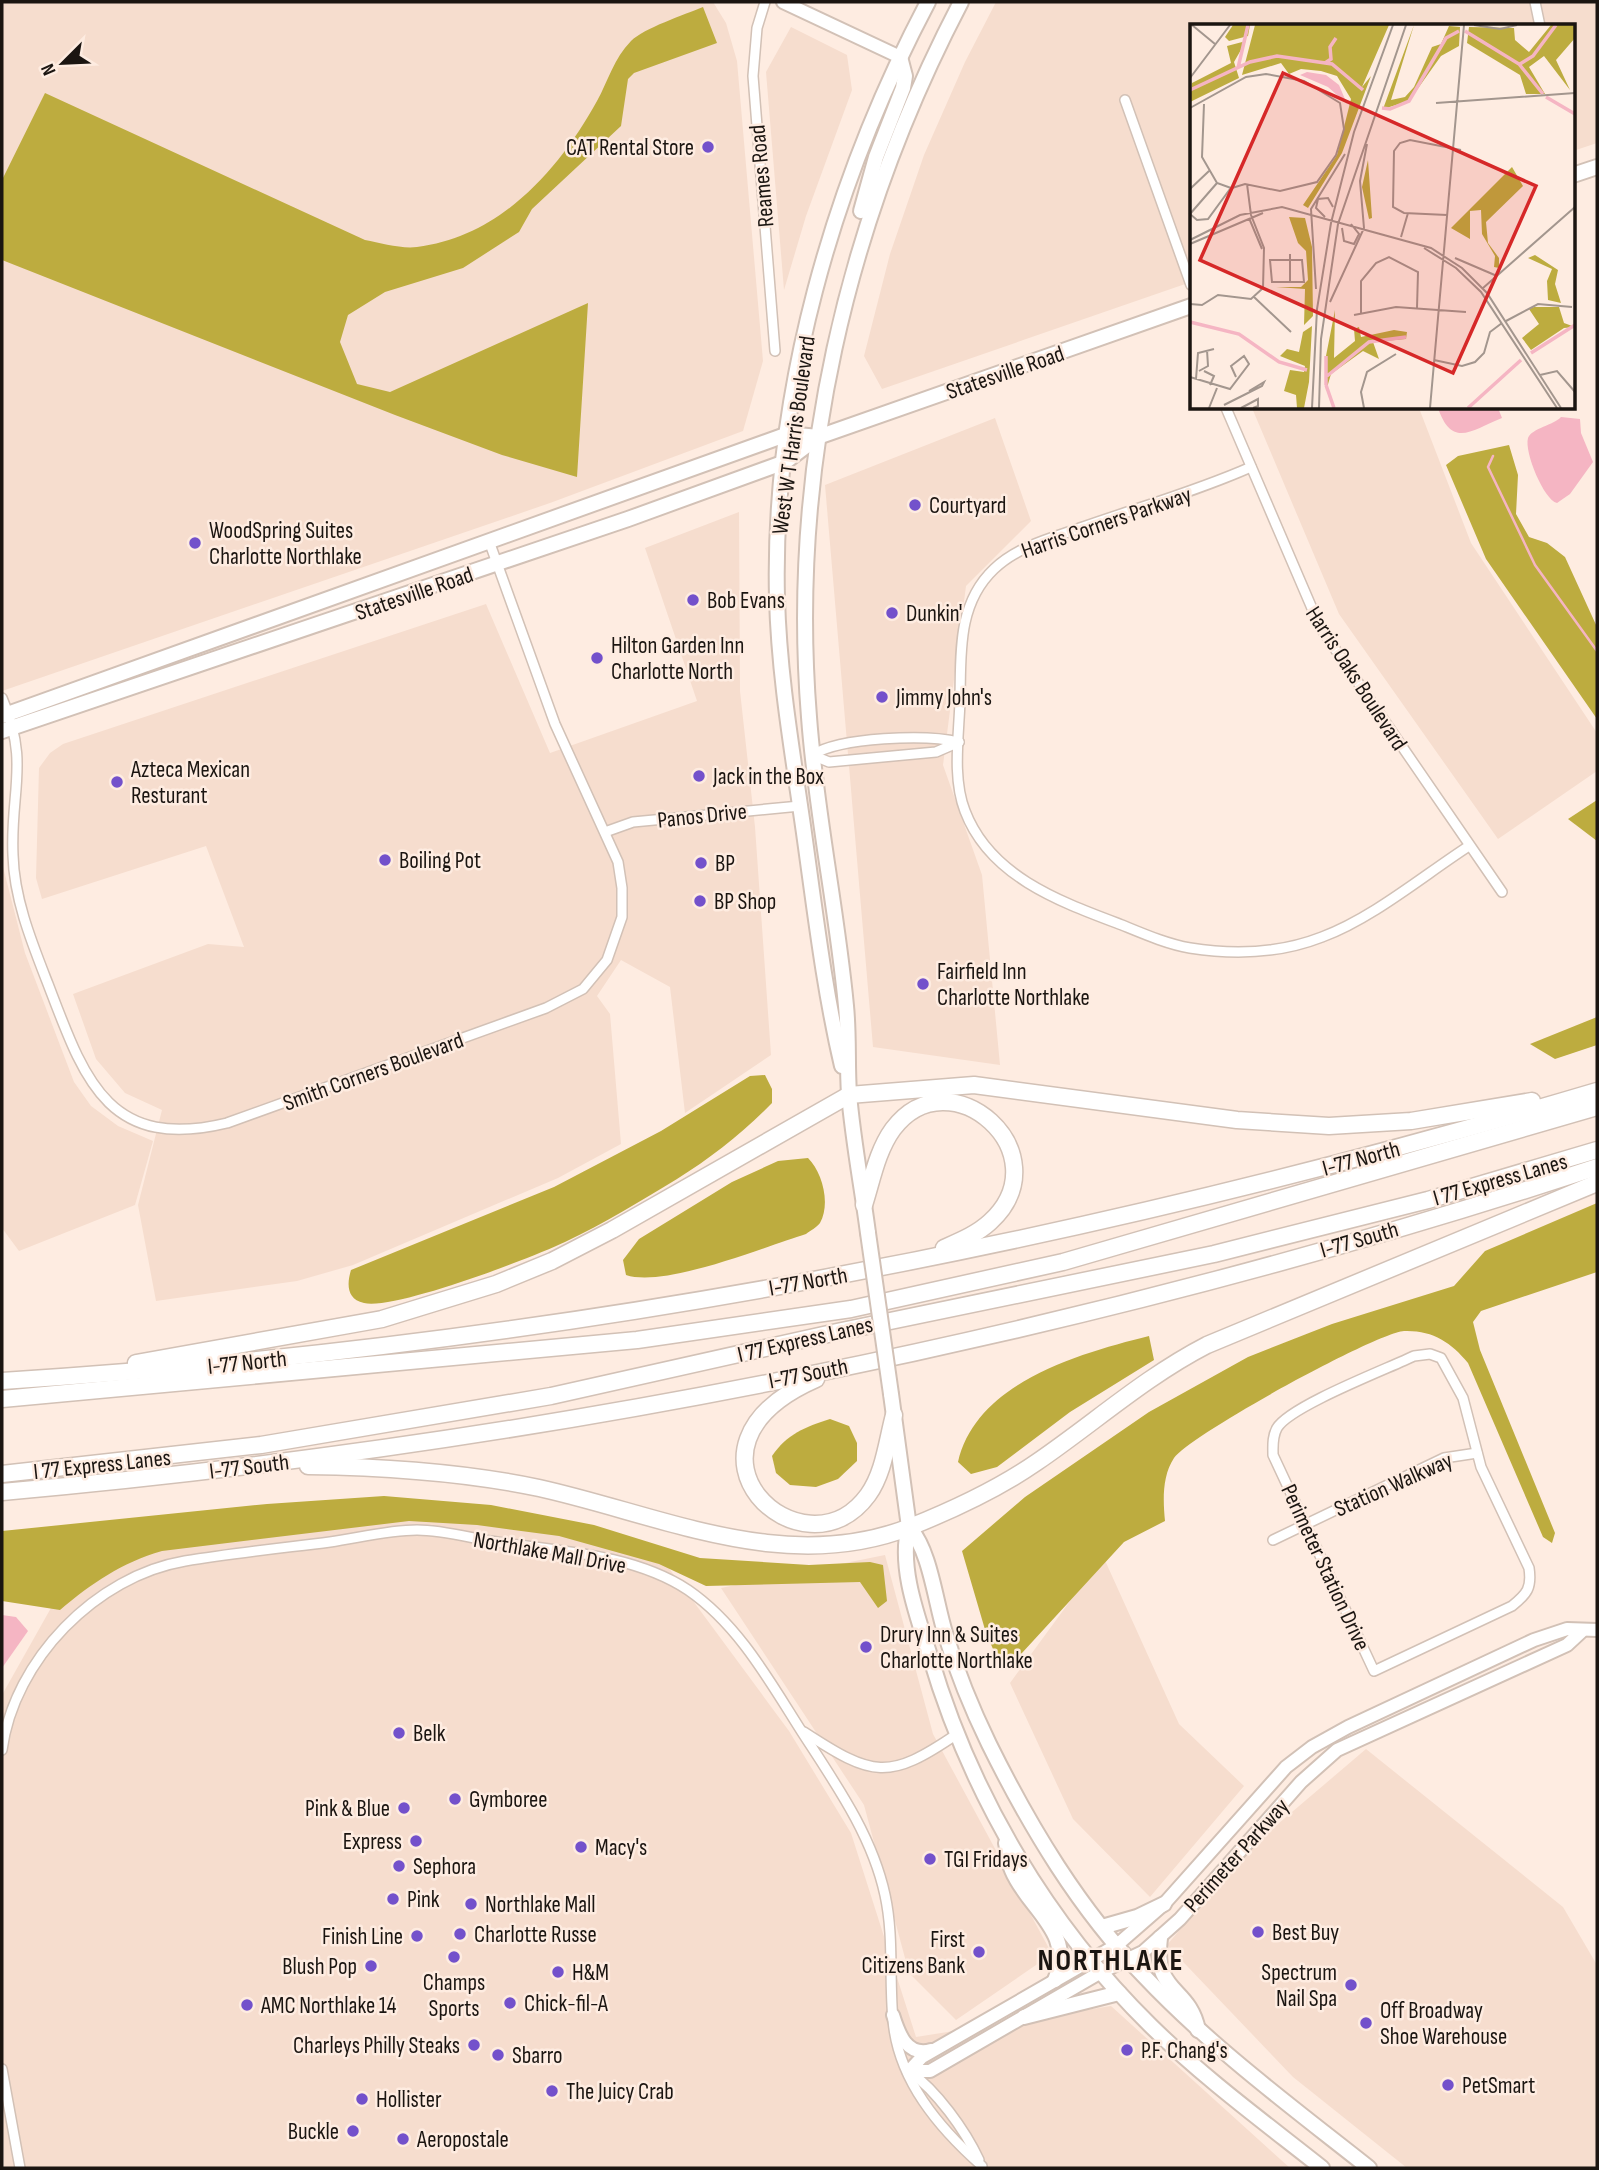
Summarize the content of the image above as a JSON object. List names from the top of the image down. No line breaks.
{"streets":{"highway":["I-77 North","I 77 Express Lanes","I-77 South"],"main road":["Statesville Road","West W T Harris Boulevard"],"street":["Reames Road","Harris Corners Parkway","Harris Oaks Boulevard","Panos Drive","Smith Corners Boulevard","Station Walkway","Northlake Mall Drive","Perimeter Station Drive","Perimeter Parkway"]},"crossings":[["Statesville Road","West W T Harris Boulevard"],["Statesville Road","Smith Corners Boulevard"],["West W T Harris Boulevard","Panos Drive"],["West W T Harris Boulevard","Perimeter Parkway"],["Harris Corners Parkway","Harris Oaks Boulevard"],["Panos Drive","Smith Corners Boulevard"],["Station Walkway","Perimeter Station Drive"],["Northlake Mall Drive","Perimeter Parkway"]],"districts":["NORTHLAKE"],"places":["CAT Rental Store","Courtyard","WoodSpring Suites Charlotte Northlake","Bob Evans","Dunkin'","Hilton Garden Inn Charlotte North","Jimmy John's","Jack in the Box","Azteca Mexican Resturant","Boiling Pot","BP","BP Shop","Fairfield Inn Charlotte Northlake","Drury Inn & Suites Charlotte Northlake","Belk","Gymboree","Pink & Blue","Express","Macy's","TGI Fridays","Sephora","Pink","Northlake Mall","Best Buy","Charlotte Russe","Finish Line","First Citizens Bank","Champs Sports","Blush Pop","H&M","Spectrum Nail Spa","Chick-fil-A","AMC Northlake 14","Off Broadway Shoe Warehouse","Charleys Philly Steaks","P.F. Chang's","Sbarro","PetSmart","The Juicy Crab","Hollister","Buckle","Aeropostale"],"north":"bottom left"}
